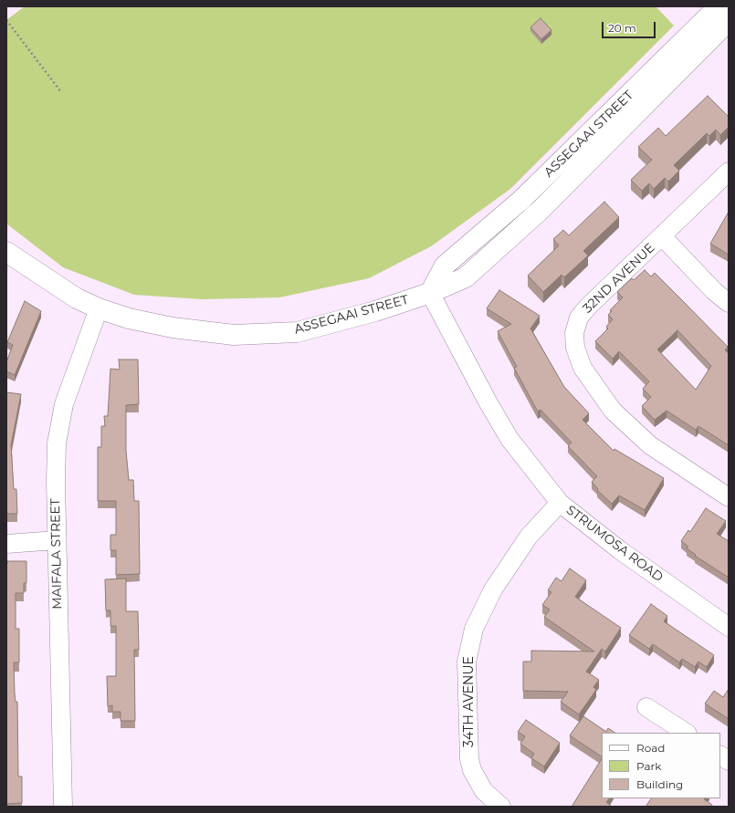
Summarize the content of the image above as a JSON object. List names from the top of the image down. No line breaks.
{"streets":{"street":["ASSEGAAI STREET","32ND AVENUE","STRUMOSA ROAD","MAIFALA STREET","34TH AVENUE"]},"crossings":[["ASSEGAAI STREET","STRUMOSA ROAD"],["ASSEGAAI STREET","MAIFALA STREET"],["STRUMOSA ROAD","34TH AVENUE"]],"legend":["Road","Park","Building"],"scale_bar":"20 m"}
